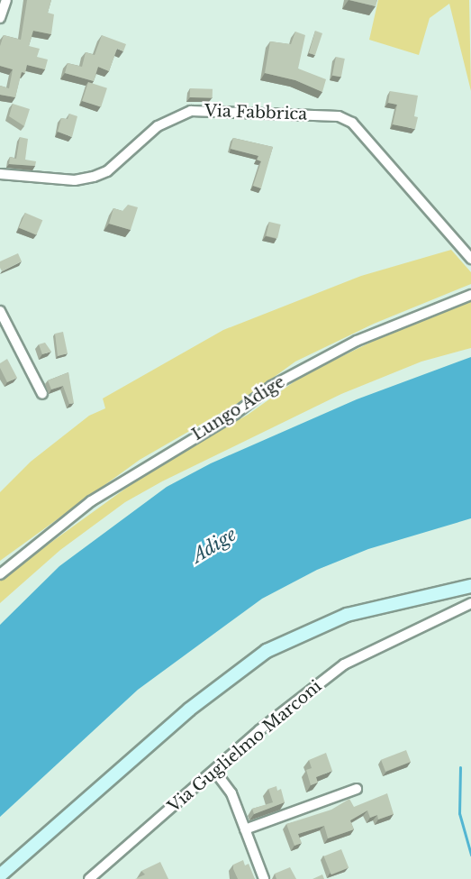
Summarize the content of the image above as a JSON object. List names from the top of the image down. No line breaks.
{"streets":{"street":["Via Fabbrica","Lungo Adige","Via Guglielmo Marconi"]},"water":["Adige"]}
